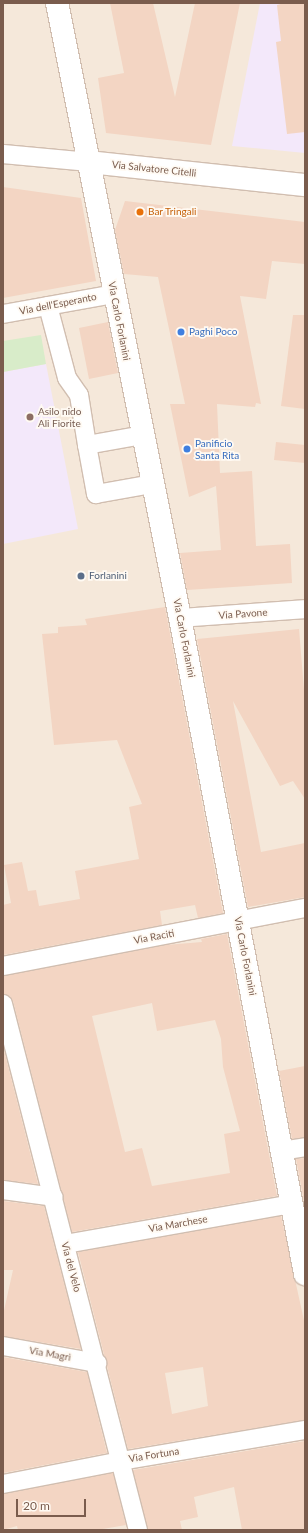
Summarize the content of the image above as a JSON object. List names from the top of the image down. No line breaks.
{"streets":{"street":["Via Salvatore Citelli","Via dell'Esperanto","Via Carlo Forlanini","Via Pavone","Via Raciti","Via Marchese","Via del Velo","Via Magrì","Via Fortuna"]},"crossings":[["Via Salvatore Citelli","Via Carlo Forlanini"],["Via dell'Esperanto","Via Carlo Forlanini"],["Via Carlo Forlanini","Via Pavone"],["Via Carlo Forlanini","Via Raciti"],["Via Carlo Forlanini","Via Marchese"],["Via Marchese","Via del Velo"],["Via del Velo","Via Magrì"],["Via del Velo","Via Fortuna"]],"places":["Bar Tringali","Paghi Poco","Asilo nido Ali Fiorite","Panificio Santa Rita","Forlanini"],"scale_bar":"20 m"}
